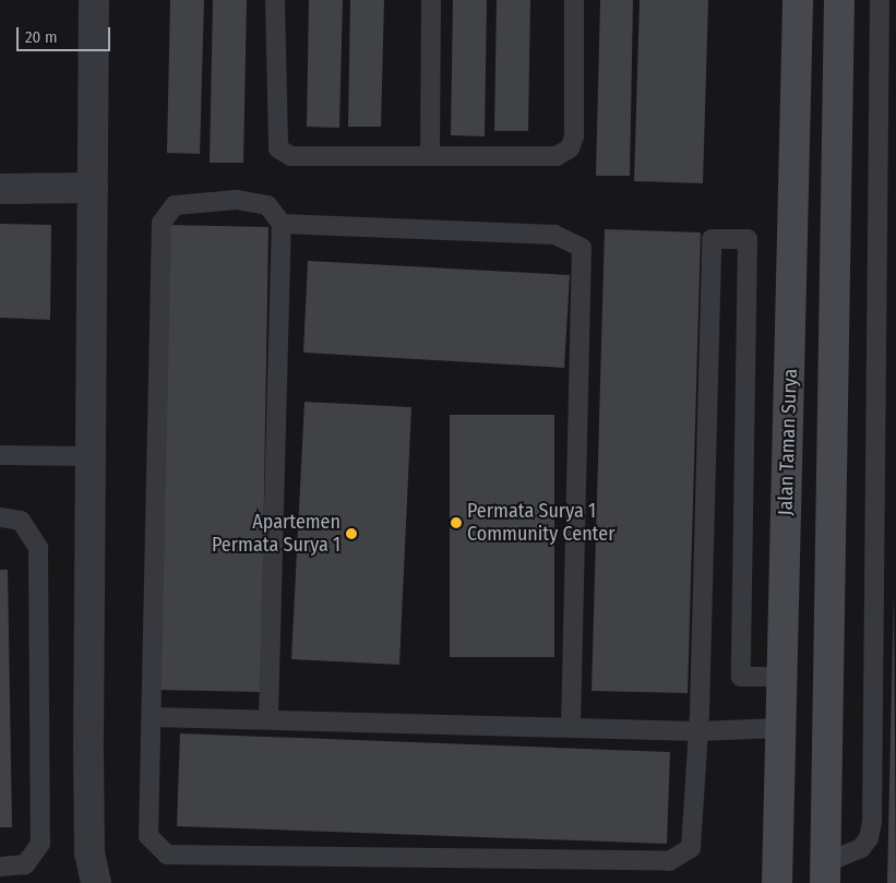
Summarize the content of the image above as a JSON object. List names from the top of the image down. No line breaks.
{"streets":{"street":["Jalan Taman Surya"]},"places":["Permata Surya 1 Community Center","Apartemen Permata Surya 1"],"scale_bar":"20 m"}
